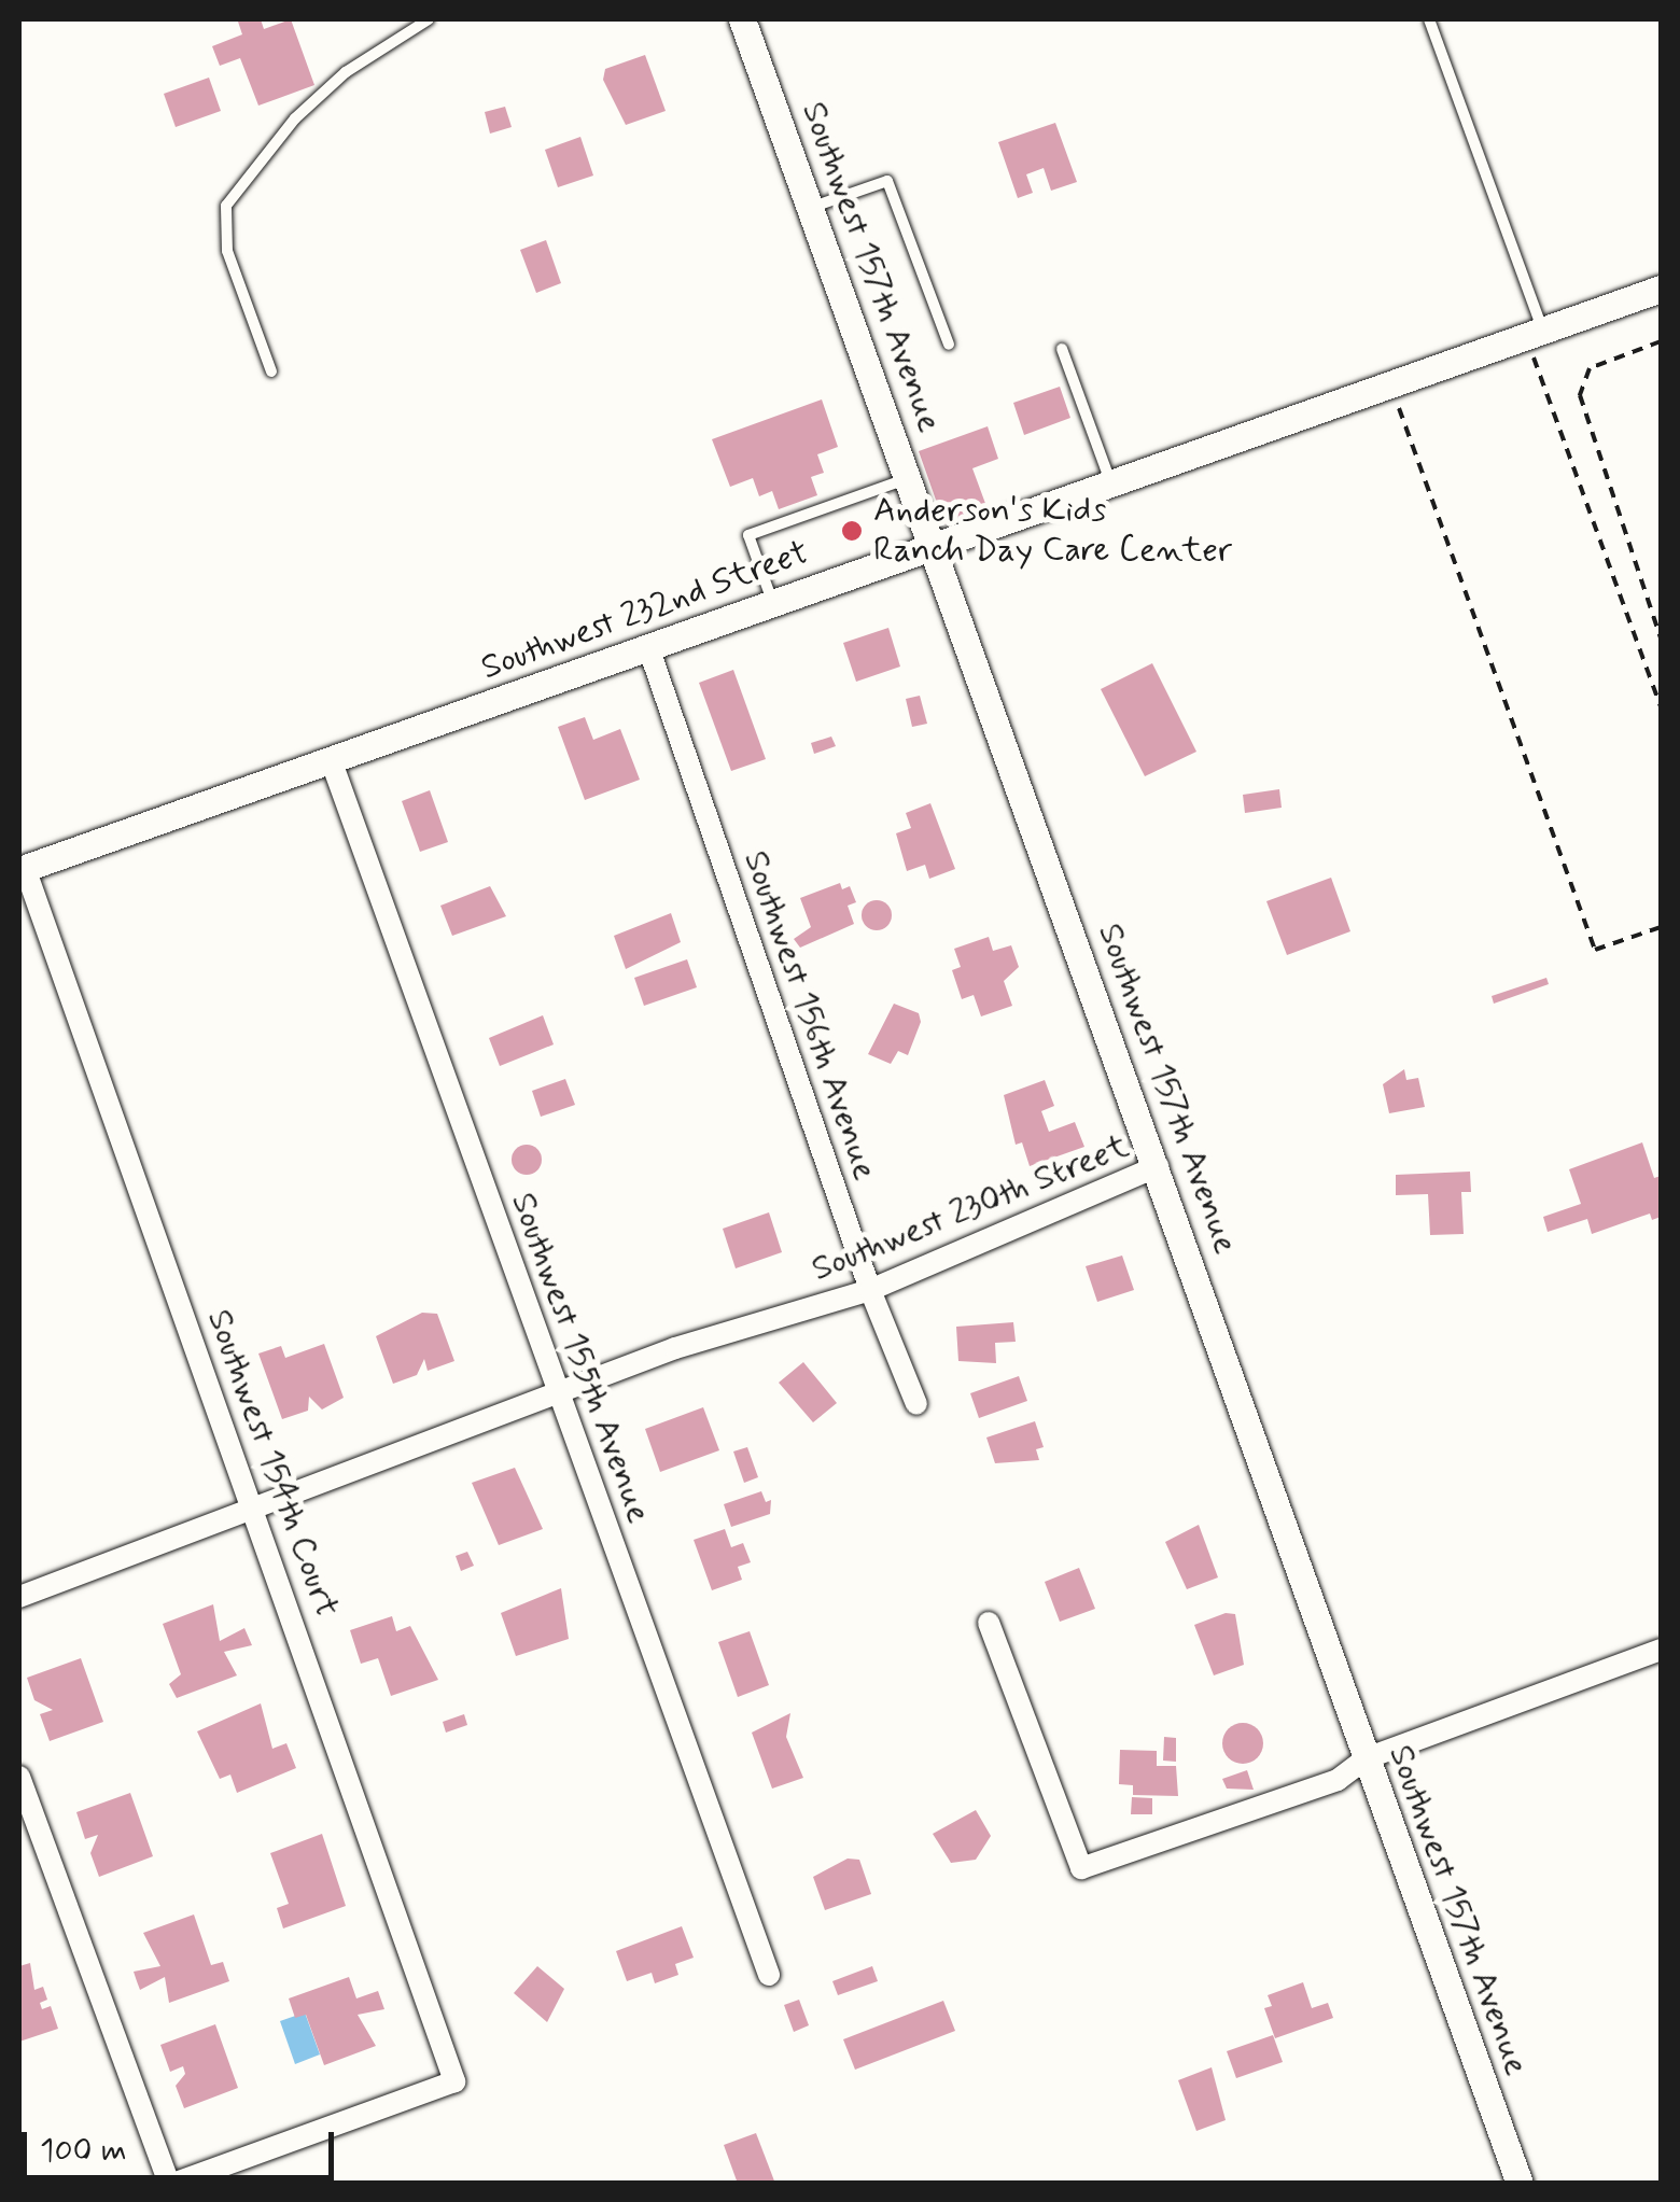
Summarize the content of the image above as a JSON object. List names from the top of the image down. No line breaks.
{"streets":{"street":["Southwest 157th Avenue","Southwest 232nd Street","Southwest 156th Avenue","Southwest 230th Street","Southwest 155th Avenue","Southwest 154th Court"]},"crossings":[["Southwest 157th Avenue","Southwest 232nd Street"],["Southwest 157th Avenue","Southwest 230th Street"],["Southwest 232nd Street","Southwest 156th Avenue"],["Southwest 232nd Street","Southwest 155th Avenue"],["Southwest 232nd Street","Southwest 154th Court"],["Southwest 156th Avenue","Southwest 230th Street"],["Southwest 230th Street","Southwest 155th Avenue"],["Southwest 230th Street","Southwest 154th Court"]],"places":["Anderson's Kids Ranch Day Care Center"],"scale_bar":"100 m"}
